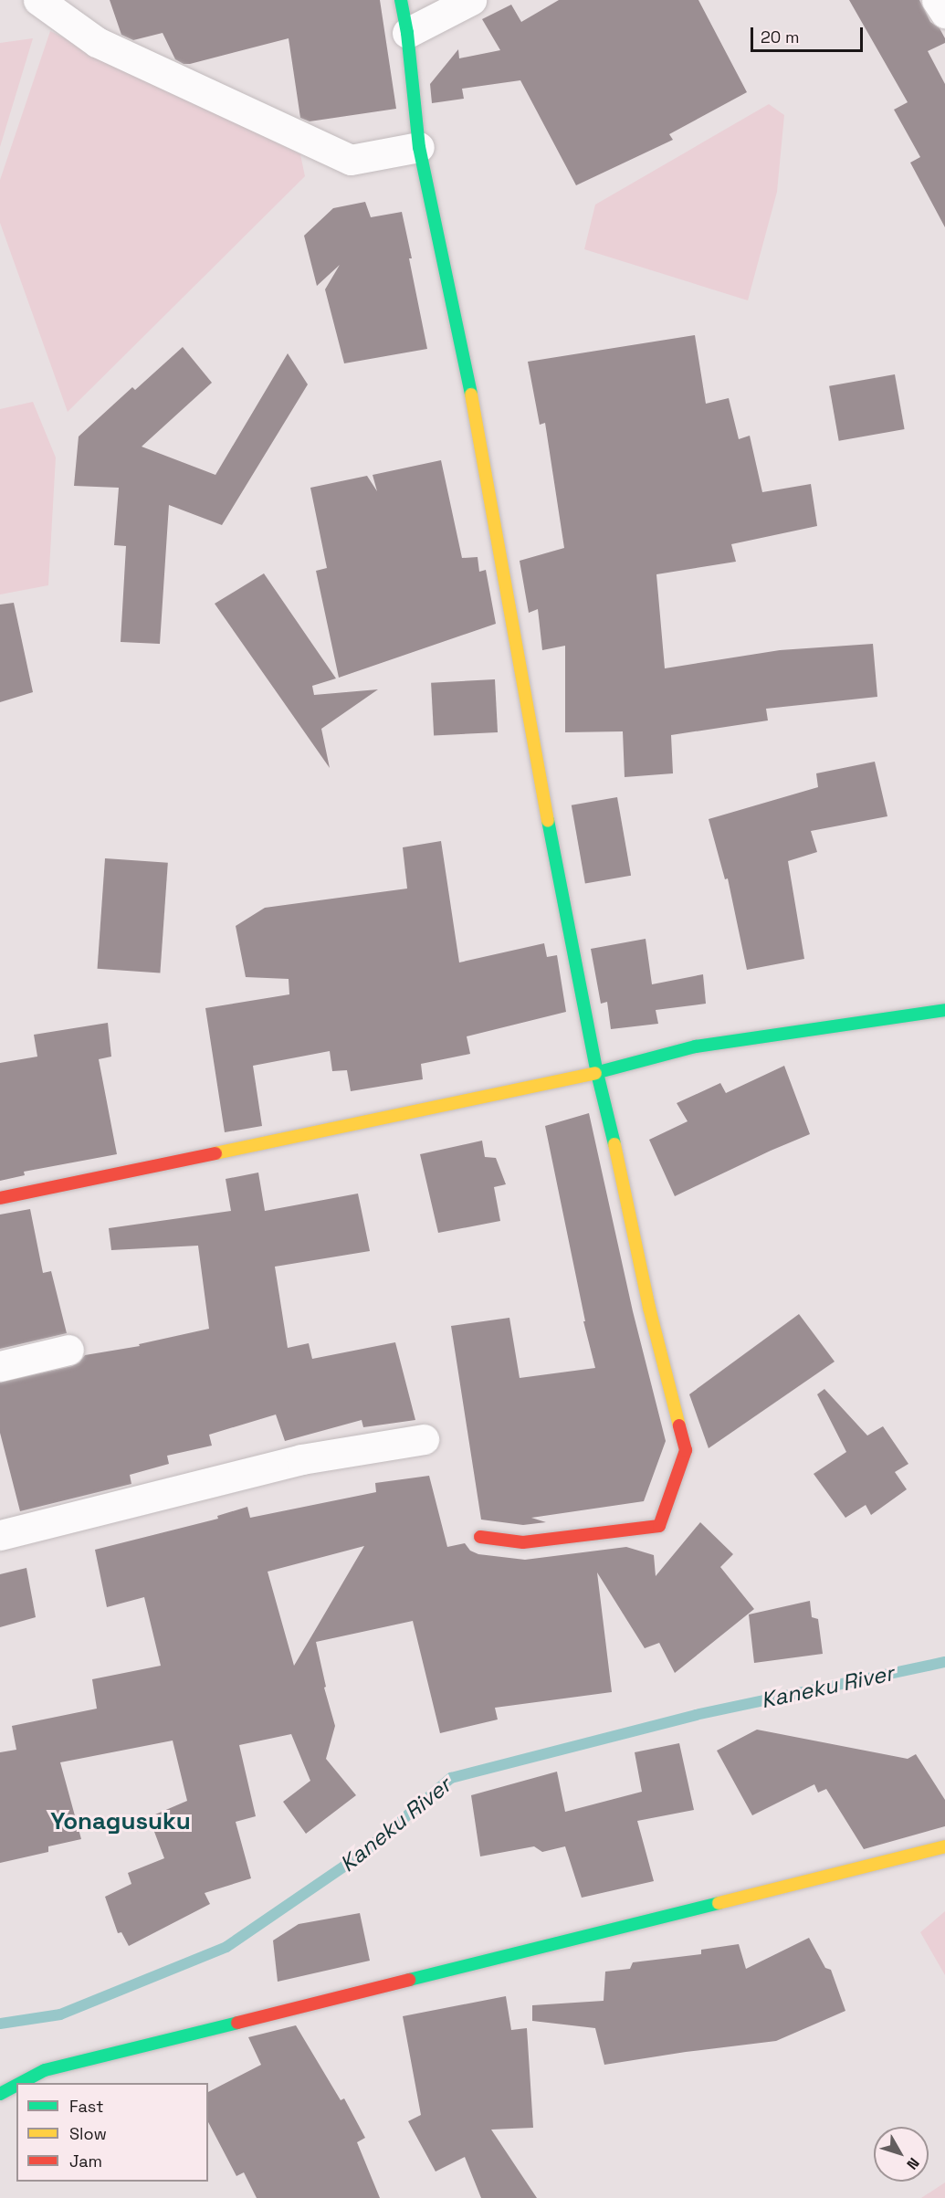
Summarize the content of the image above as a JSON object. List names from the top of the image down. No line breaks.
{"districts":["Yonagusuku"],"water":["Kaneku River"],"legend":["Fast","Slow","Jam"],"scale_bar":"20 m","north":"bottom right"}
